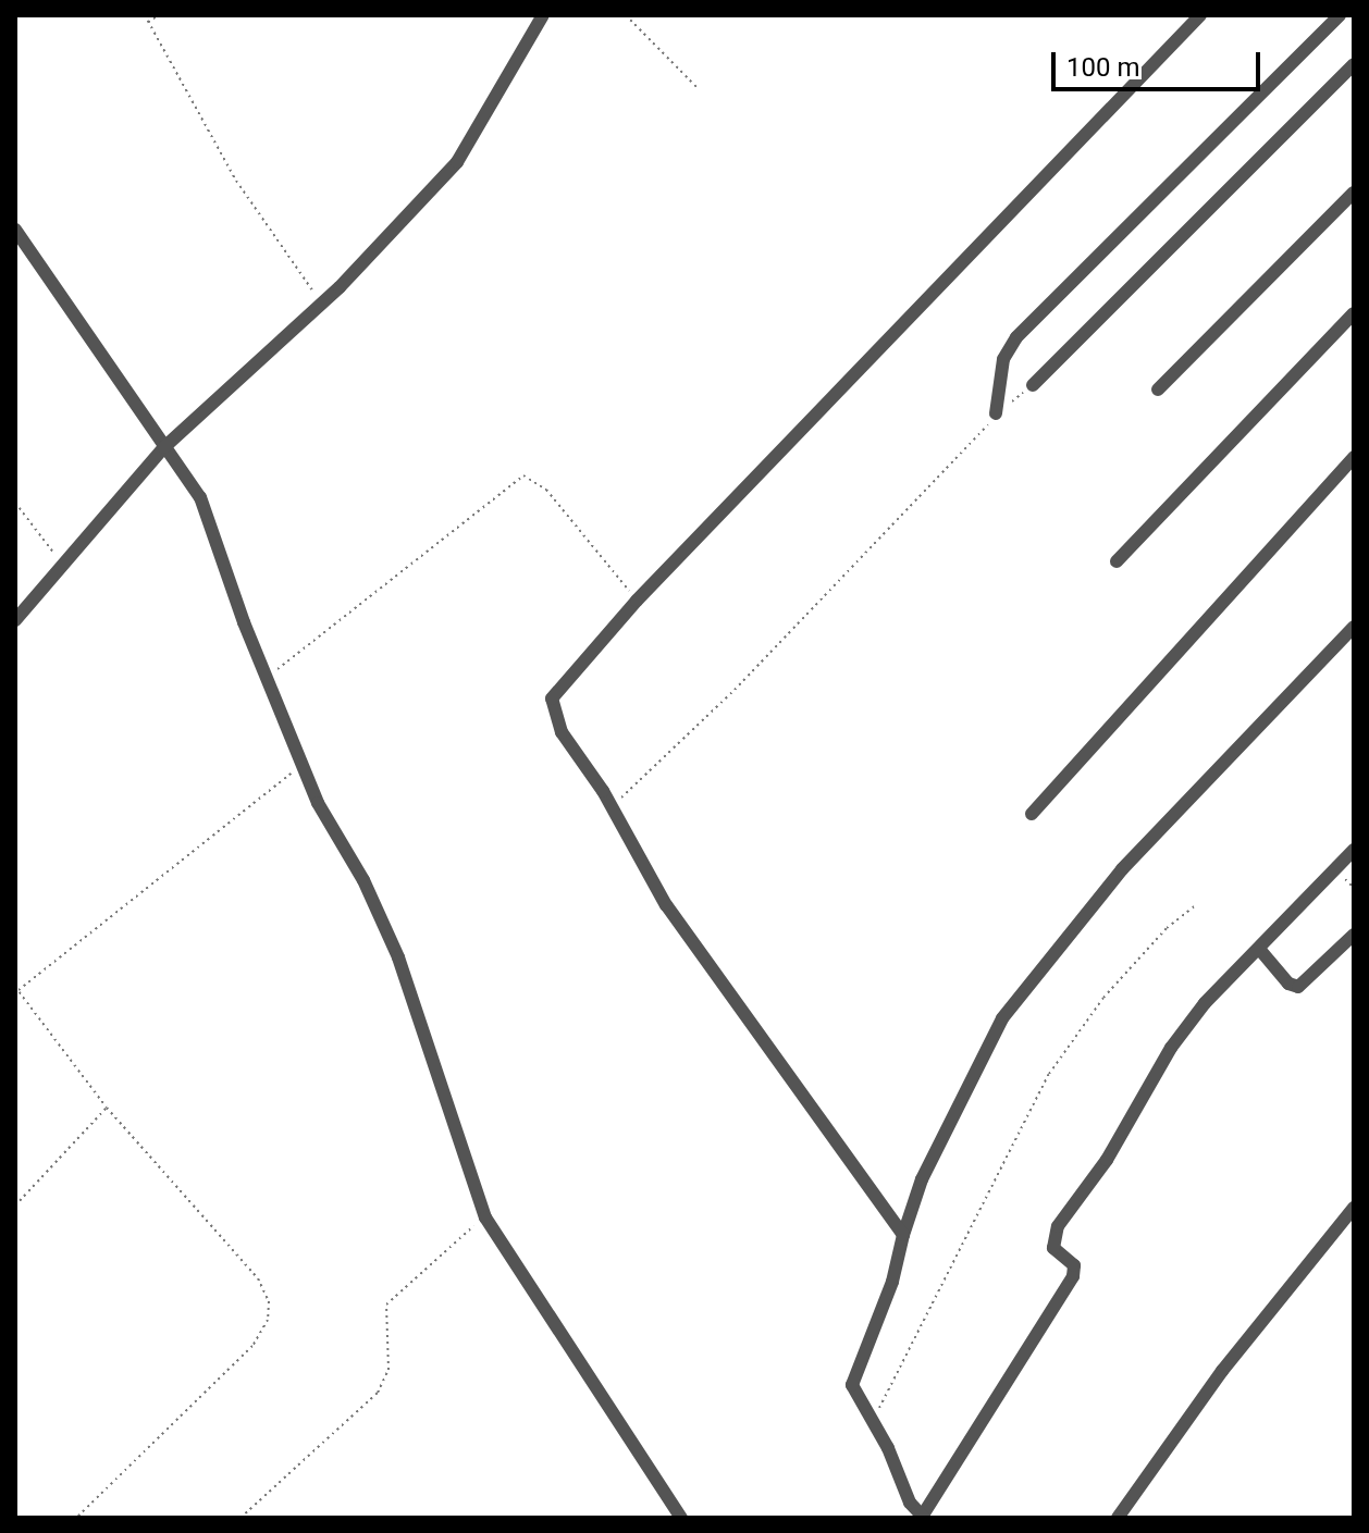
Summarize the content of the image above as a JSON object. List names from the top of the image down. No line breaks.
{"scale_bar":"100 m"}
